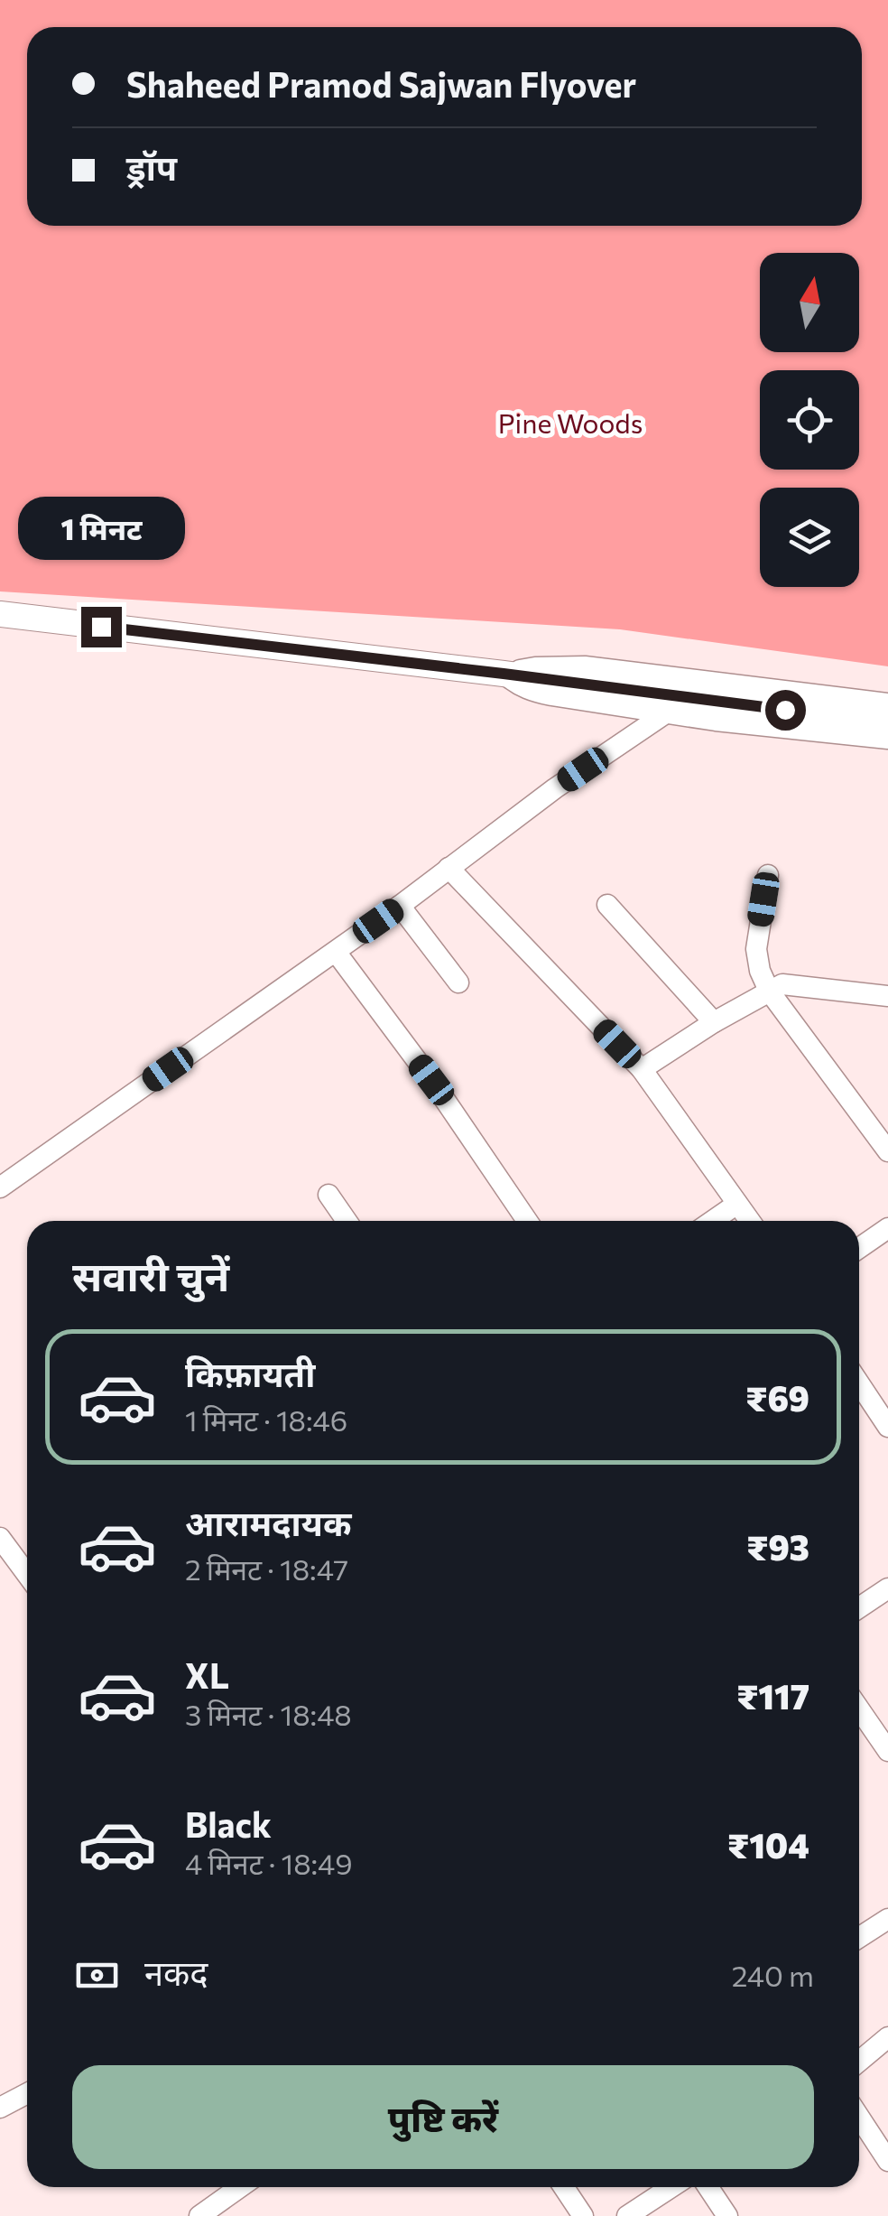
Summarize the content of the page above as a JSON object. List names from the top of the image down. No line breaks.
{"parks":["Pine Woods"],"north":"top","page":{"banner":["Shaheed Pramod Sajwan Flyover","ड्रॉप"],"bubble":"1 मिनट","heading":"सवारी चुनें","list":[{"name":"किफ़ायती","note":"1 मिनट · 18:46","value":"₹69"},{"name":"आरामदायक","note":"2 मिनट · 18:47","value":"₹93"},{"name":"XL","note":"3 मिनट · 18:48","value":"₹117"},{"name":"Black","note":"4 मिनट · 18:49","value":"₹104"}],"pay":["नकद","240 m"],"buttons":"पुष्टि करें"}}
